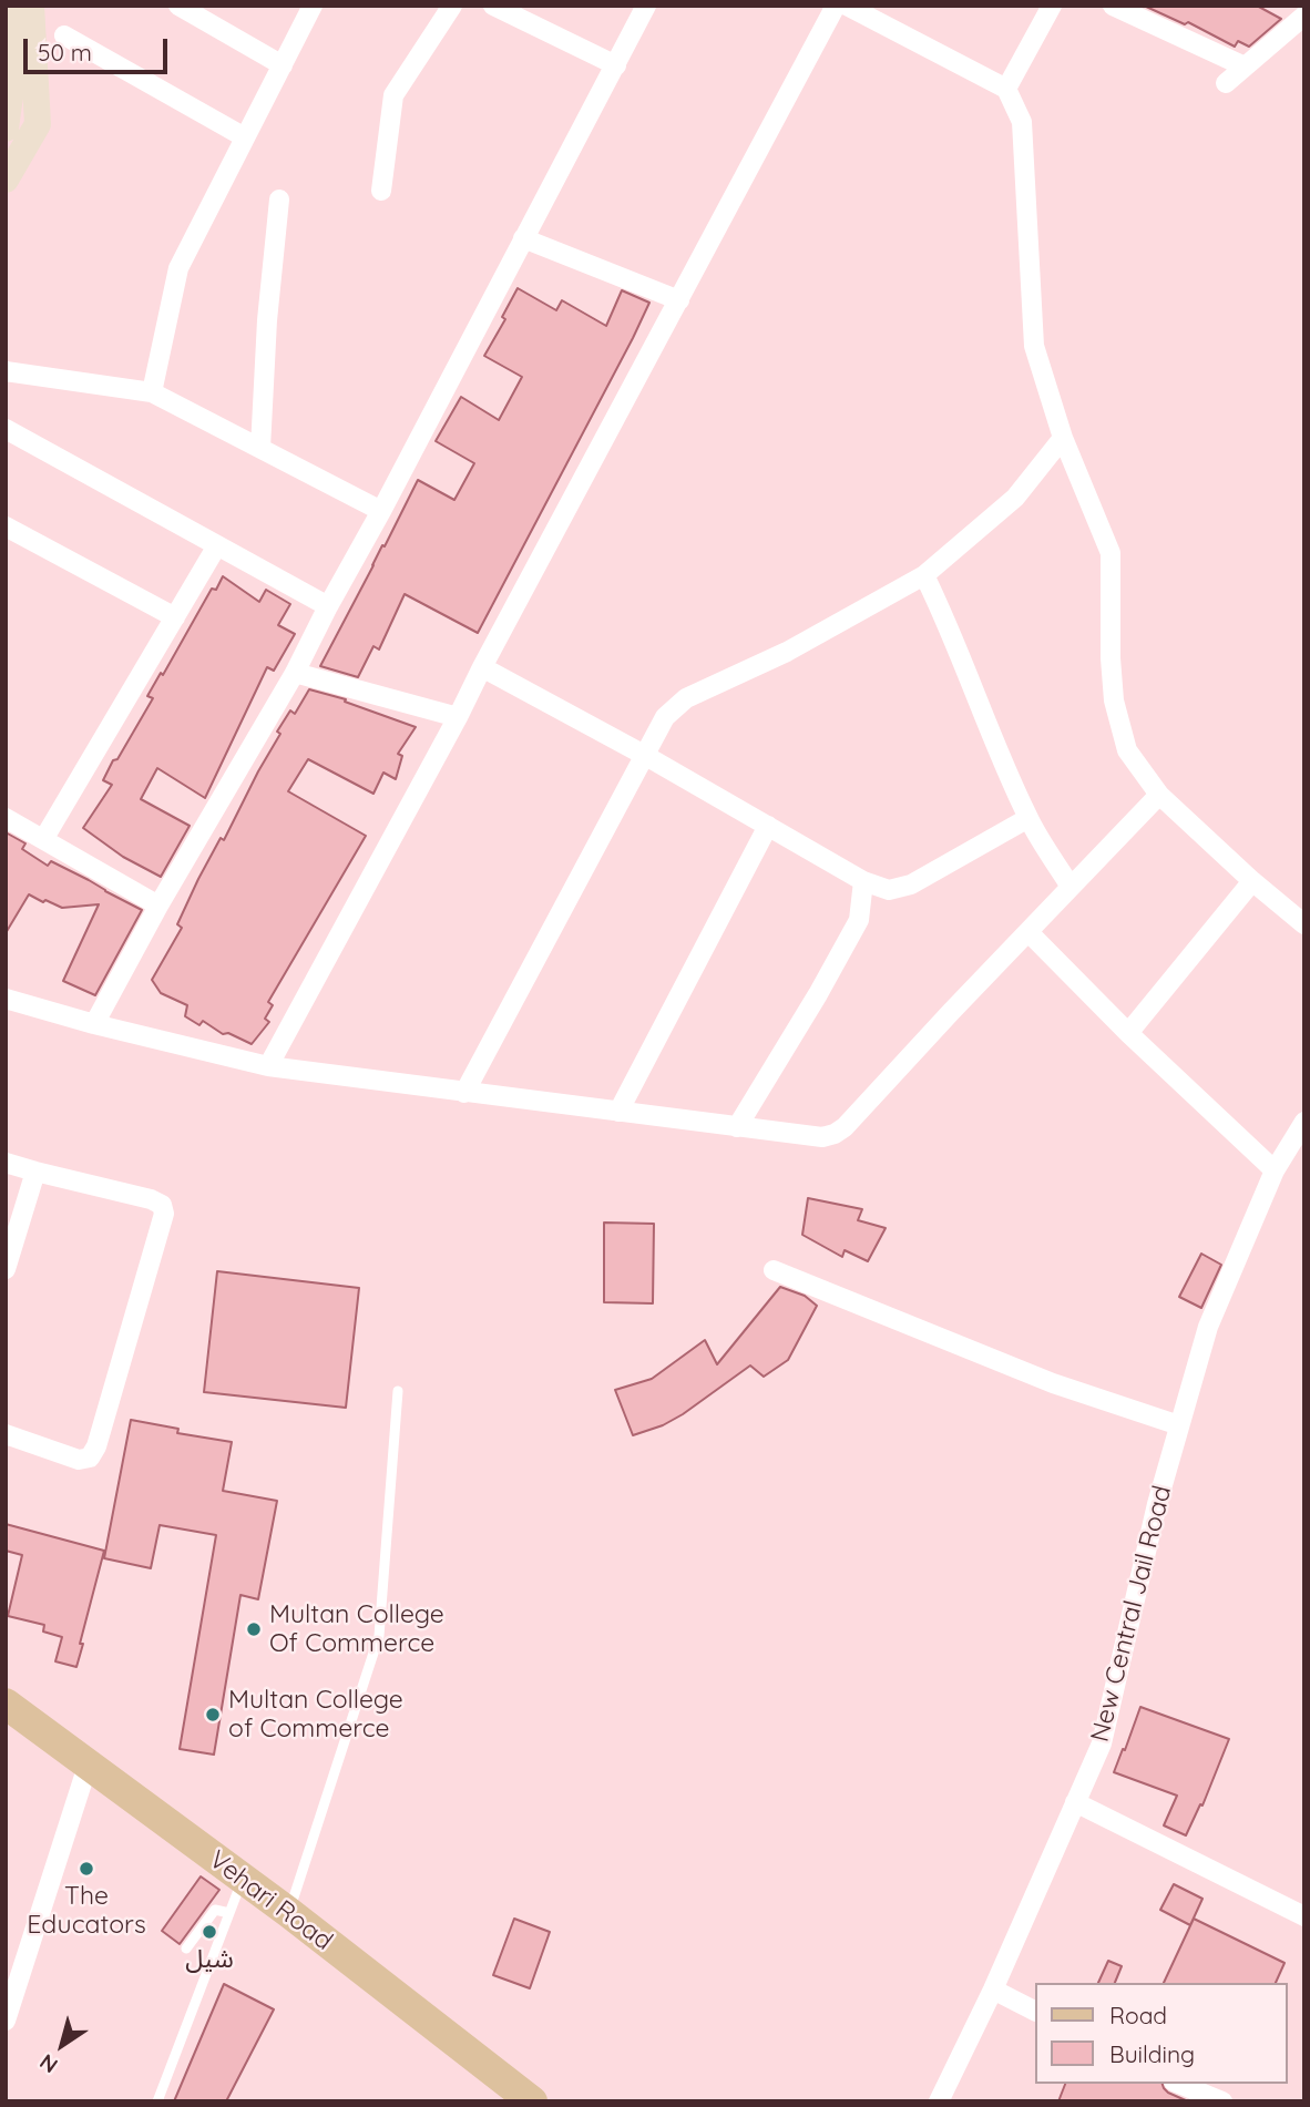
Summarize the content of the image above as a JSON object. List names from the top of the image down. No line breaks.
{"streets":{"main road":["Vehari Road"],"street":["New Central Jail Road"]},"places":["Multan College Of Commerce","Multan College of Commerce","The Educators","شیل"],"legend":["Road","Building"],"scale_bar":"50 m","north":"bottom left"}
